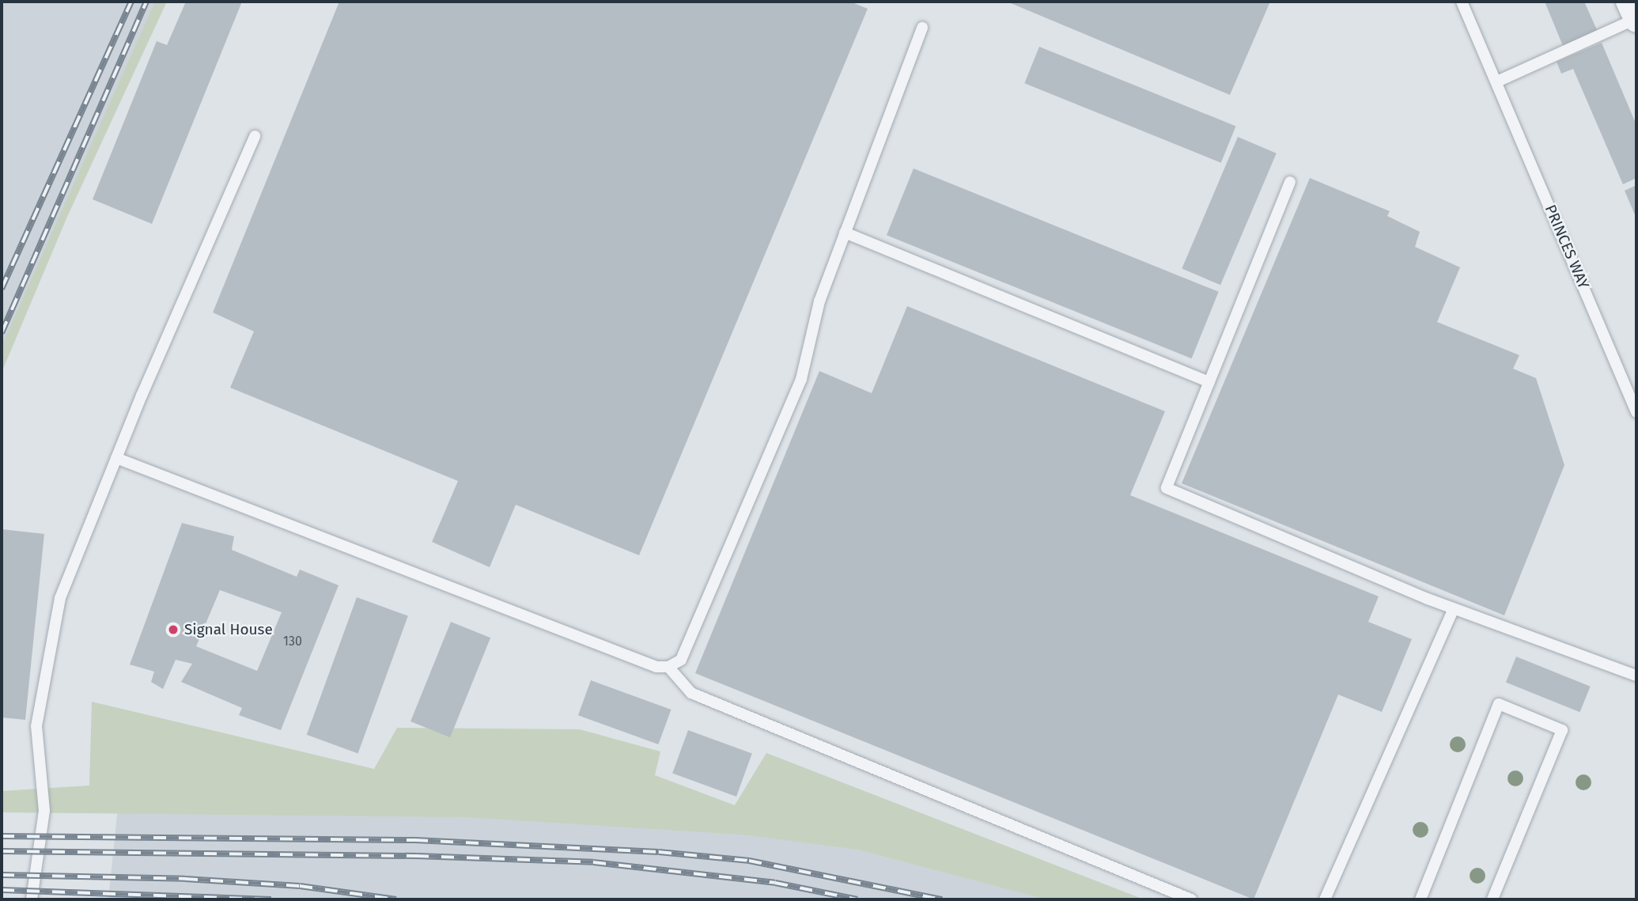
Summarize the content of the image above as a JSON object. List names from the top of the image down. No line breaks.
{"streets":{"lane":["PRINCES WAY"]},"places":["Signal House"],"house_numbers":["130"]}
